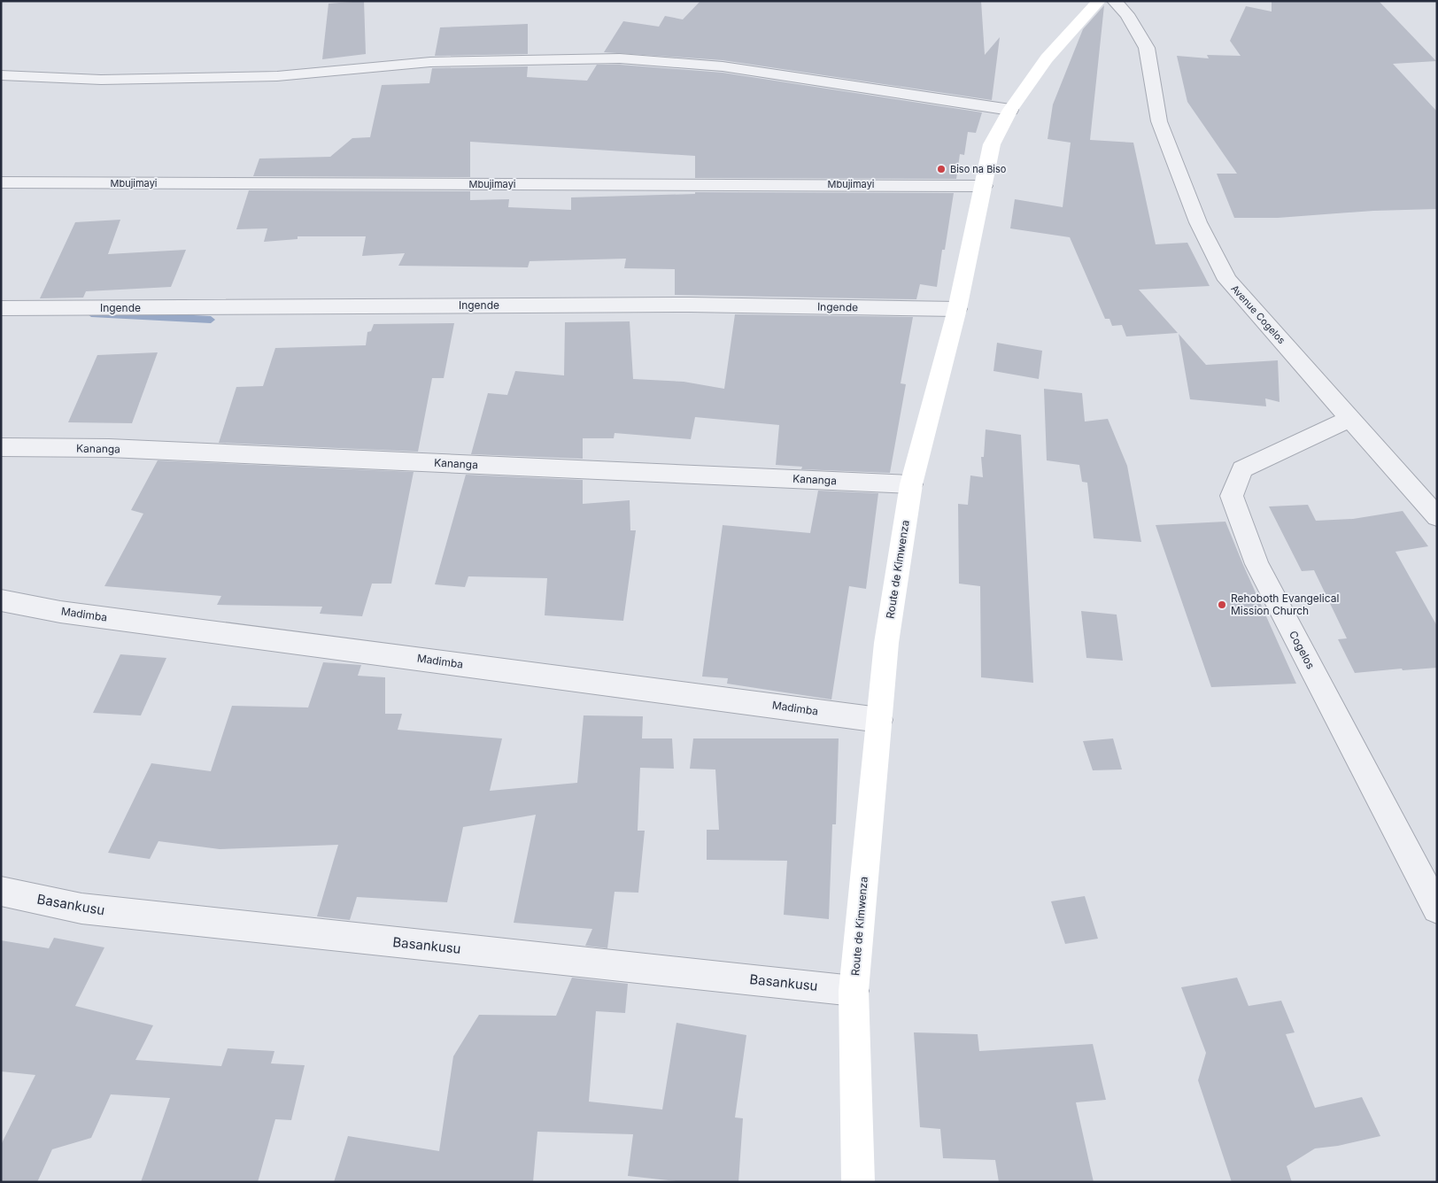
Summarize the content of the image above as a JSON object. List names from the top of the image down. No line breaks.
{"streets":{"street":["Mbujimayi","Ingende","Avenue Cogelos","Kananga","Route de Kimwenza","Madimba","Cogelos","Basankusu"]},"crossings":[["Mbujimayi","Route de Kimwenza"],["Ingende","Route de Kimwenza"],["Avenue Cogelos","Cogelos"],["Kananga","Route de Kimwenza"],["Route de Kimwenza","Madimba"],["Route de Kimwenza","Basankusu"]],"places":["Biso na Biso","Rehoboth Evangelical Mission Church"]}
